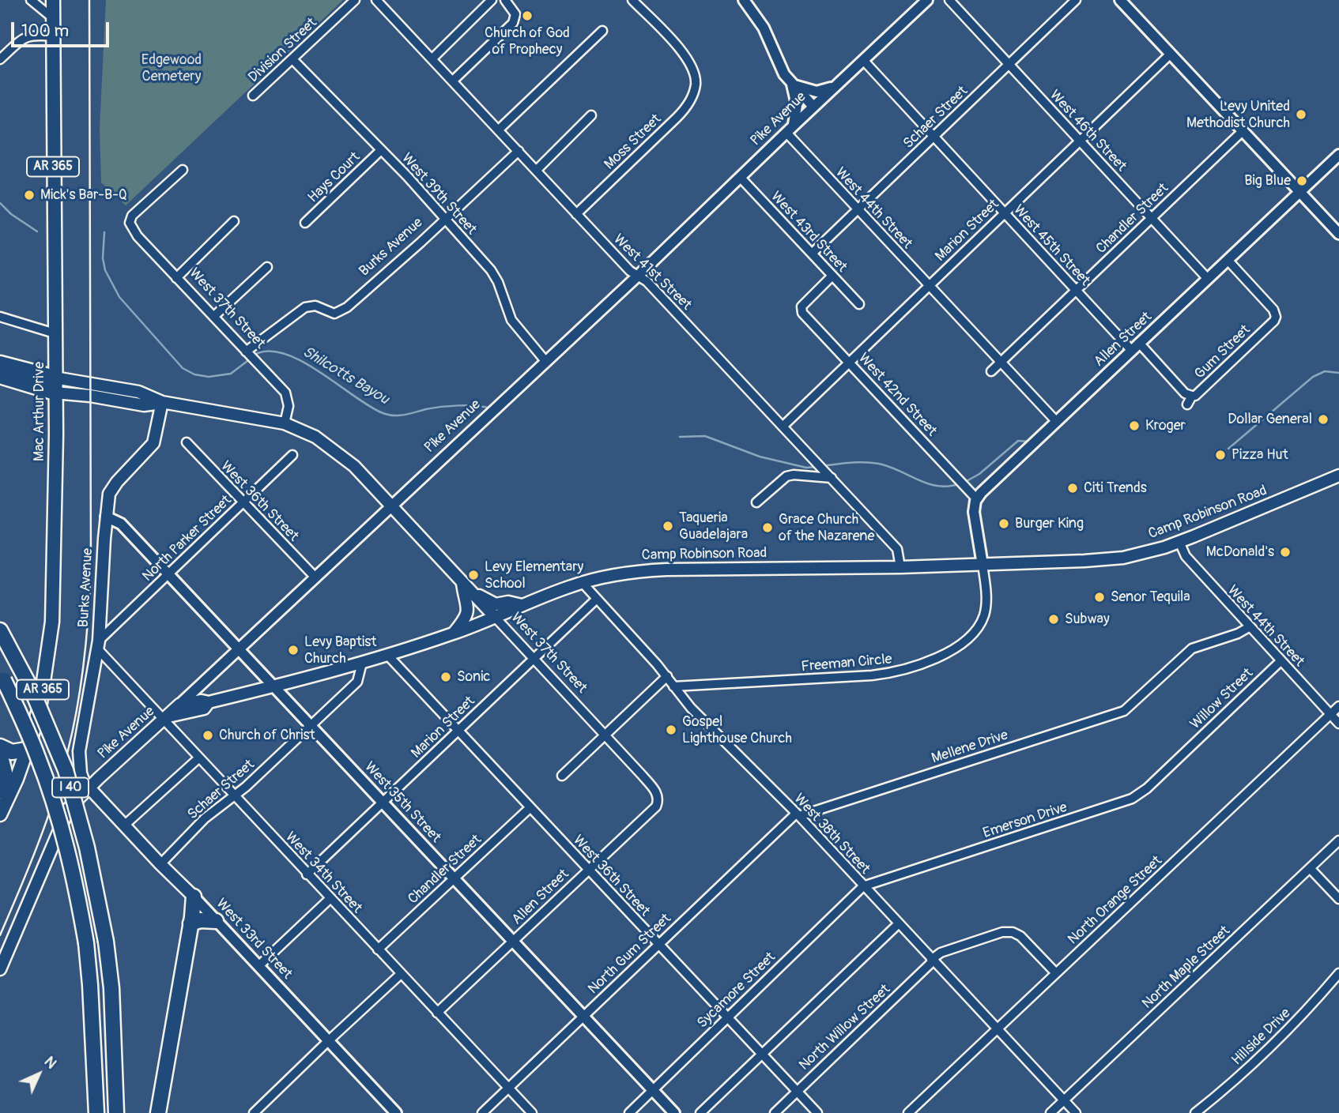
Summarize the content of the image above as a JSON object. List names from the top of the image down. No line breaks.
{"streets":{"highway":["I 40"],"main road":["Pike Avenue","AR 365","Burks Avenue","West 37th Street","Mac Arthur Drive","Camp Robinson Road","West 33rd Street"],"street":["Division Street","Schaer Street","West 46th Street","Moss Street","Hays Court","West 39th Street","West 44th Street","Chandler Street","Marion Street","West 43rd Street","West 45th Street","West 41st Street","Allen Street","Gum Street","West 42nd Street","West 36th Street","North Parker Street","Freeman Circle","Willow Street","Mellene Drive","West 35th Street","Emerson Drive","West 38th Street","West 34th Street","North Orange Street","North Gum Street","North Maple Street","Sycamore Street","North Willow Street","Hillside Drive"]},"crossings":[["Division Street","West 39th Street"],["Schaer Street","West 46th Street"],["Schaer Street","West 44th Street"],["Schaer Street","West 43rd Street"],["Schaer Street","West 45th Street"],["Schaer Street","Camp Robinson Road"],["Schaer Street","West 35th Street"],["Schaer Street","West 34th Street"],["Schaer Street","West 33rd Street"],["Pike Avenue","West 39th Street"],["Pike Avenue","West 44th Street"],["Pike Avenue","West 43rd Street"],["Pike Avenue","West 45th Street"],["Pike Avenue","Burks Avenue"],["Pike Avenue","West 41st Street"],["Pike Avenue","West 37th Street"],["Pike Avenue","West 36th Street"],["Pike Avenue","Camp Robinson Road"],["Pike Avenue","West 35th Street"],["Pike Avenue","West 34th Street"],["Pike Avenue","West 33rd Street"],["West 46th Street","Chandler Street"],["West 46th Street","Marion Street"],["West 46th Street","Allen Street"],["Moss Street","West 41st Street"],["Hays Court","West 39th Street"],["West 39th Street","Burks Avenue"],["West 44th Street","Chandler Street"],["West 44th Street","Marion Street"],["West 44th Street","Allen Street"],["West 44th Street","Camp Robinson Road"],["West 44th Street","Willow Street"],["West 44th Street","Mellene Drive"],["West 44th Street","North Orange Street"],["Chandler Street","West 45th Street"],["Chandler Street","West 36th Street"],["Chandler Street","West 35th Street"],["Chandler Street","West 34th Street"],["Marion Street","West 45th Street"],["Marion Street","West 41st Street"],["Marion Street","West 37th Street"],["Marion Street","West 42nd Street"],["Marion Street","West 36th Street"],["Marion Street","West 35th Street"],["Marion Street","West 38th Street"],["Marion Street","West 34th Street"],["West 43rd Street","West 42nd Street"],["West 45th Street","Allen Street"],["West 45th Street","Gum Street"],["Burks Avenue","West 41st Street"],["Burks Avenue","West 37th Street"],["Burks Avenue","North Parker Street"],["Burks Avenue","West 35th Street"],["Burks Avenue","West 34th Street"],["Burks Avenue","West 33rd Street"],["West 41st Street","Camp Robinson Road"],["West 37th Street","Allen Street"],["West 37th Street","Camp Robinson Road"],["Allen Street","Gum Street"],["Allen Street","West 42nd Street"],["Allen Street","West 36th Street"],["Allen Street","West 35th Street"],["Allen Street","West 34th Street"],["West 36th Street","Camp Robinson Road"],["West 36th Street","North Parker Street"],["West 36th Street","North Gum Street"],["West 36th Street","Sycamore Street"],["West 36th Street","North Willow Street"],["Camp Robinson Road","Freeman Circle"],["Camp Robinson Road","West 35th Street"],["Camp Robinson Road","West 38th Street"],["Camp Robinson Road","West 34th Street"],["North Parker Street","West 35th Street"],["North Parker Street","West 34th Street"],["Freeman Circle","West 38th Street"],["Willow Street","Emerson Drive"],["Mellene Drive","West 38th Street"],["Mellene Drive","North Gum Street"],["West 35th Street","North Gum Street"],["West 35th Street","Sycamore Street"],["Emerson Drive","West 38th Street"],["Emerson Drive","Sycamore Street"],["West 38th Street","North Orange Street"],["West 38th Street","North Gum Street"],["West 38th Street","North Maple Street"],["West 38th Street","Sycamore Street"],["West 38th Street","North Willow Street"],["West 34th Street","North Gum Street"],["North Orange Street","North Willow Street"]],"water":["Shilcotts Bayou"],"parks":["Edgewood Cemetery"],"places":["Church of God of Prophecy","Levy United Methodist Church","Big Blue","Mick's Bar-B-Q","Dollar General","Kroger","Pizza Hut","Citi Trends","Burger King","Taqueria Guadelajara","Grace Church of the Nazarene","McDonald's","Levy Elementary School","Senor Tequila","Subway","Levy Baptist Church","Sonic","Gospel Lighthouse Church","Church of Christ"],"scale_bar":"100 m","north":"top right"}
